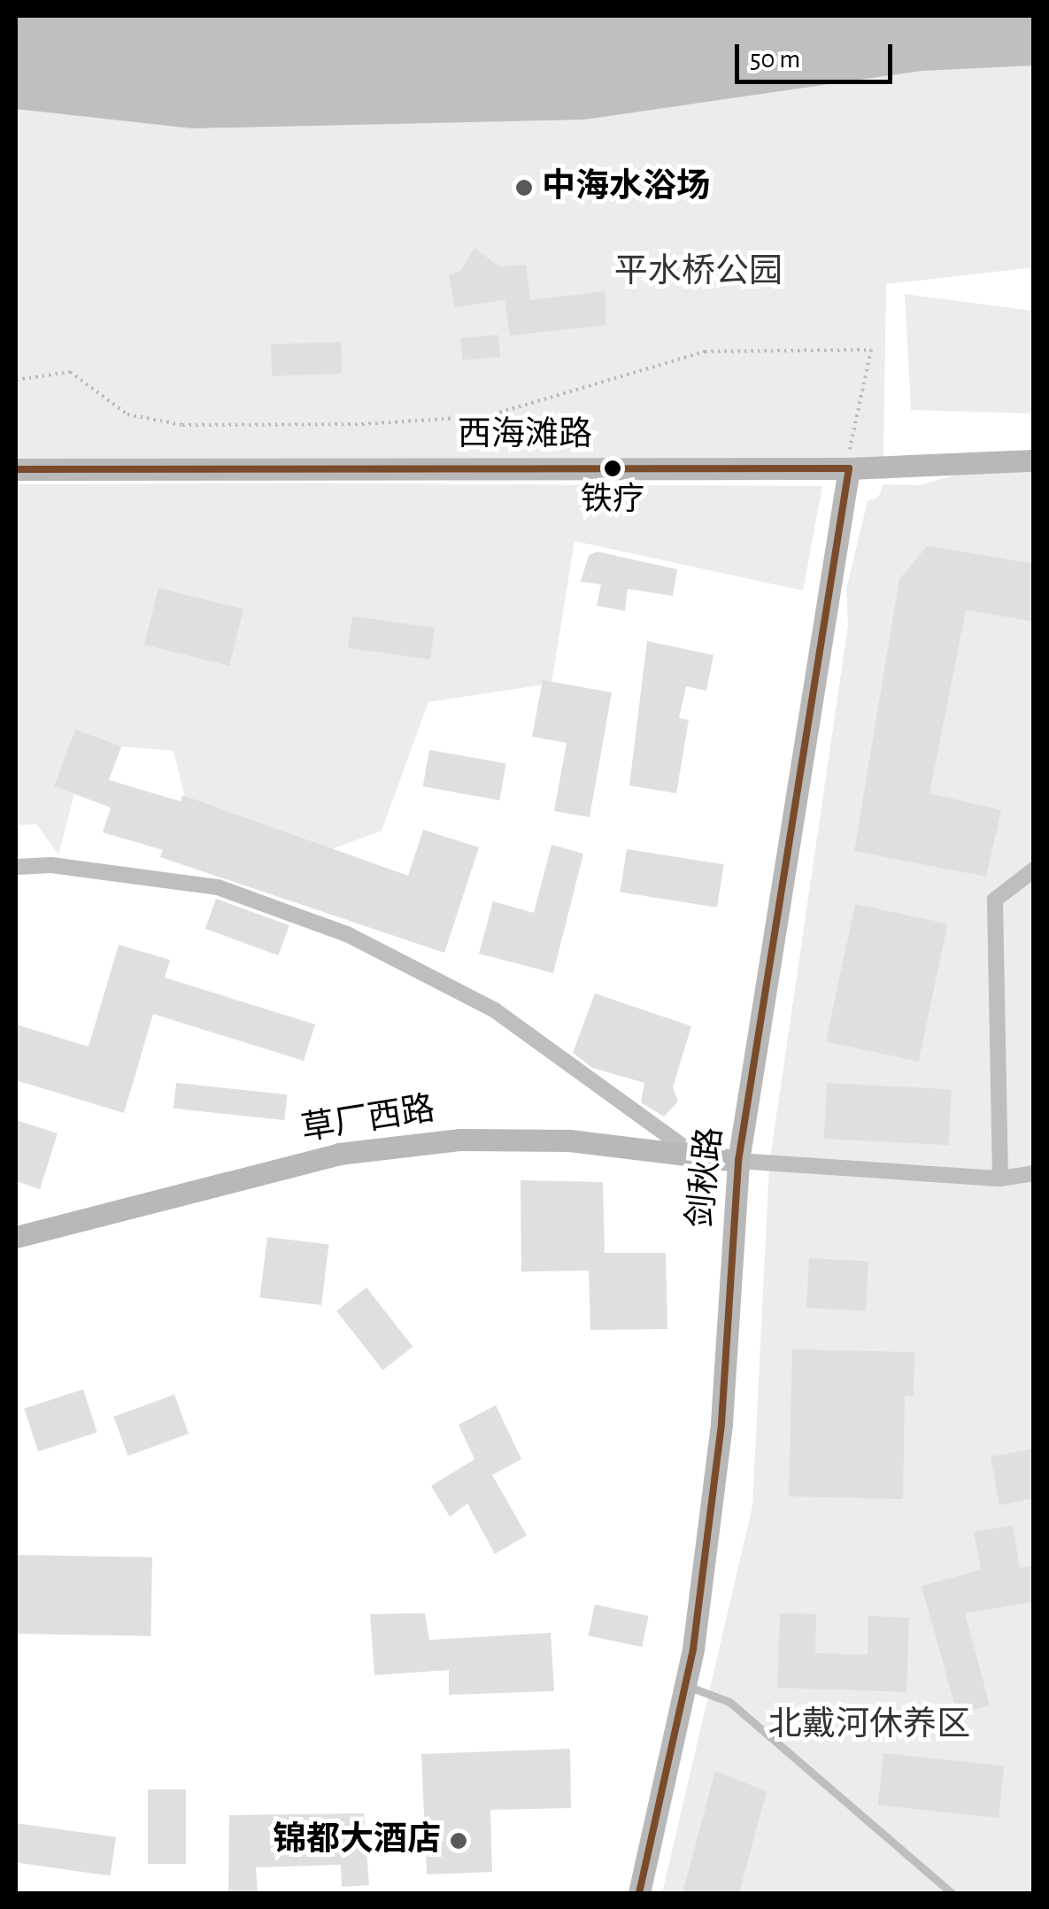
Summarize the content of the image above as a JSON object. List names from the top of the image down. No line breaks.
{"streets":{"main road":["西海滩路","草厂西路","剑秋路"]},"crossings":[["西海滩路","剑秋路"],["草厂西路","剑秋路"]],"parks":["平水桥公园","北戴河休养区"],"places":["中海水浴场","铁疗","锦都大酒店"],"scale_bar":"50 m"}
